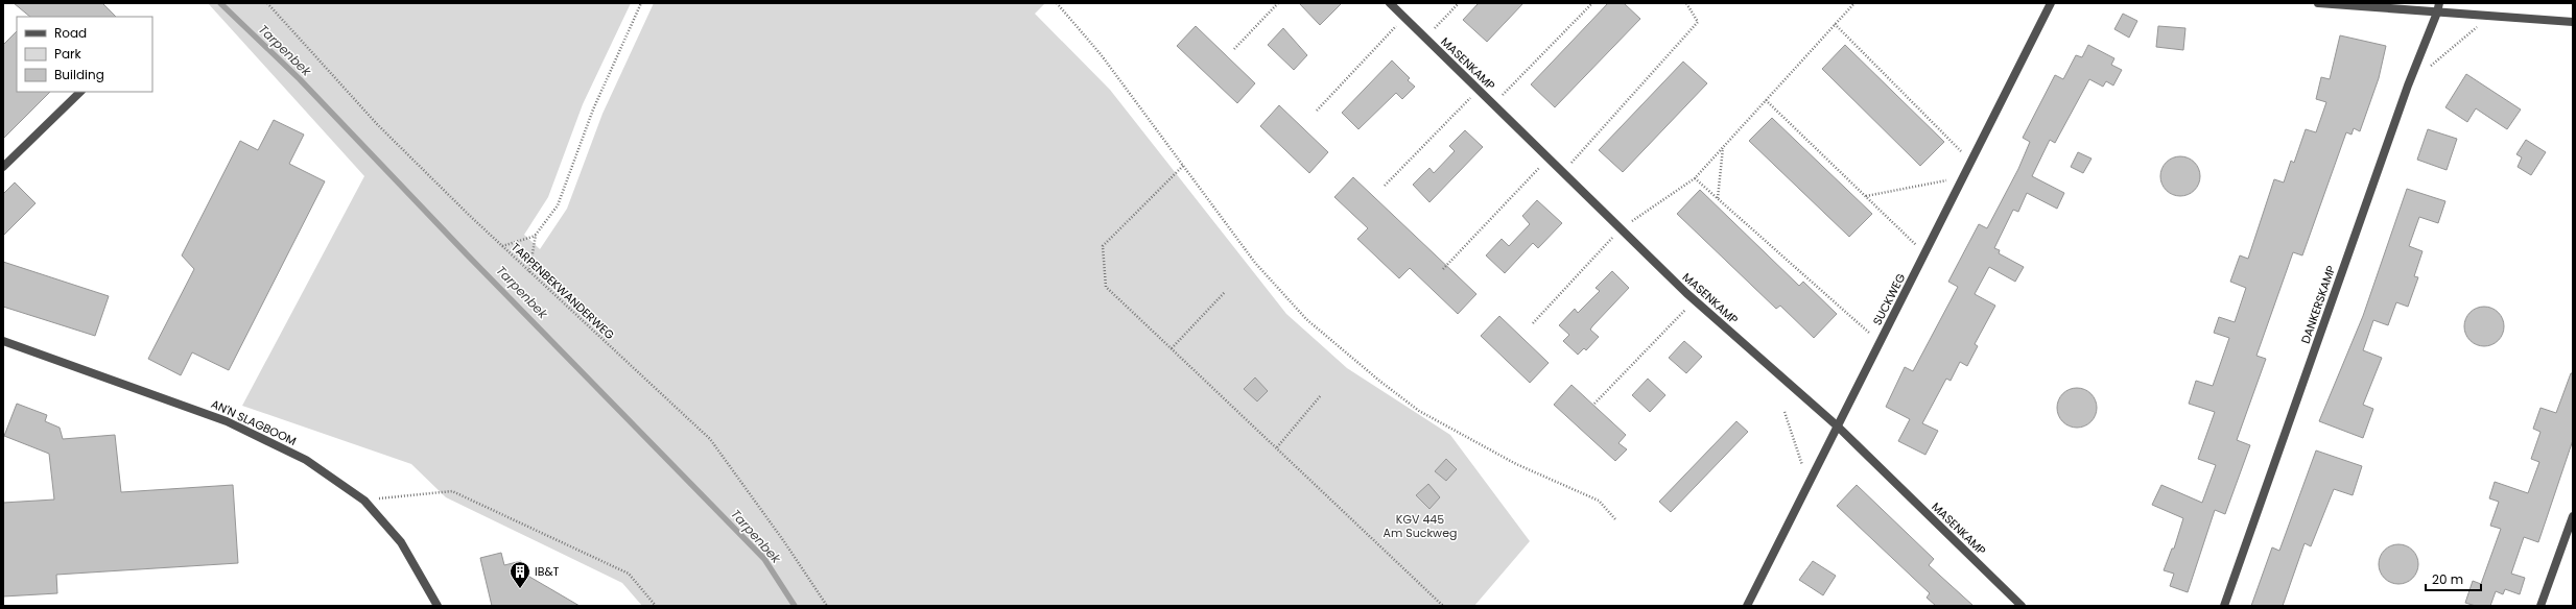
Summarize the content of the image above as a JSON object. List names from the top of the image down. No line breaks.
{"streets":{"street":["MASENKAMP","SUCKWEG","DANKERSKAMP","AN'N SLAGBOOM"],"path":["TARPENBEKWANDERWEG"]},"crossings":[["MASENKAMP","SUCKWEG"]],"water":["Tarpenbek"],"parks":["KGV 445 Am Suckweg"],"places":{"building":["IB&T"]},"legend":["Road","Park","Building"],"scale_bar":"20 m"}
